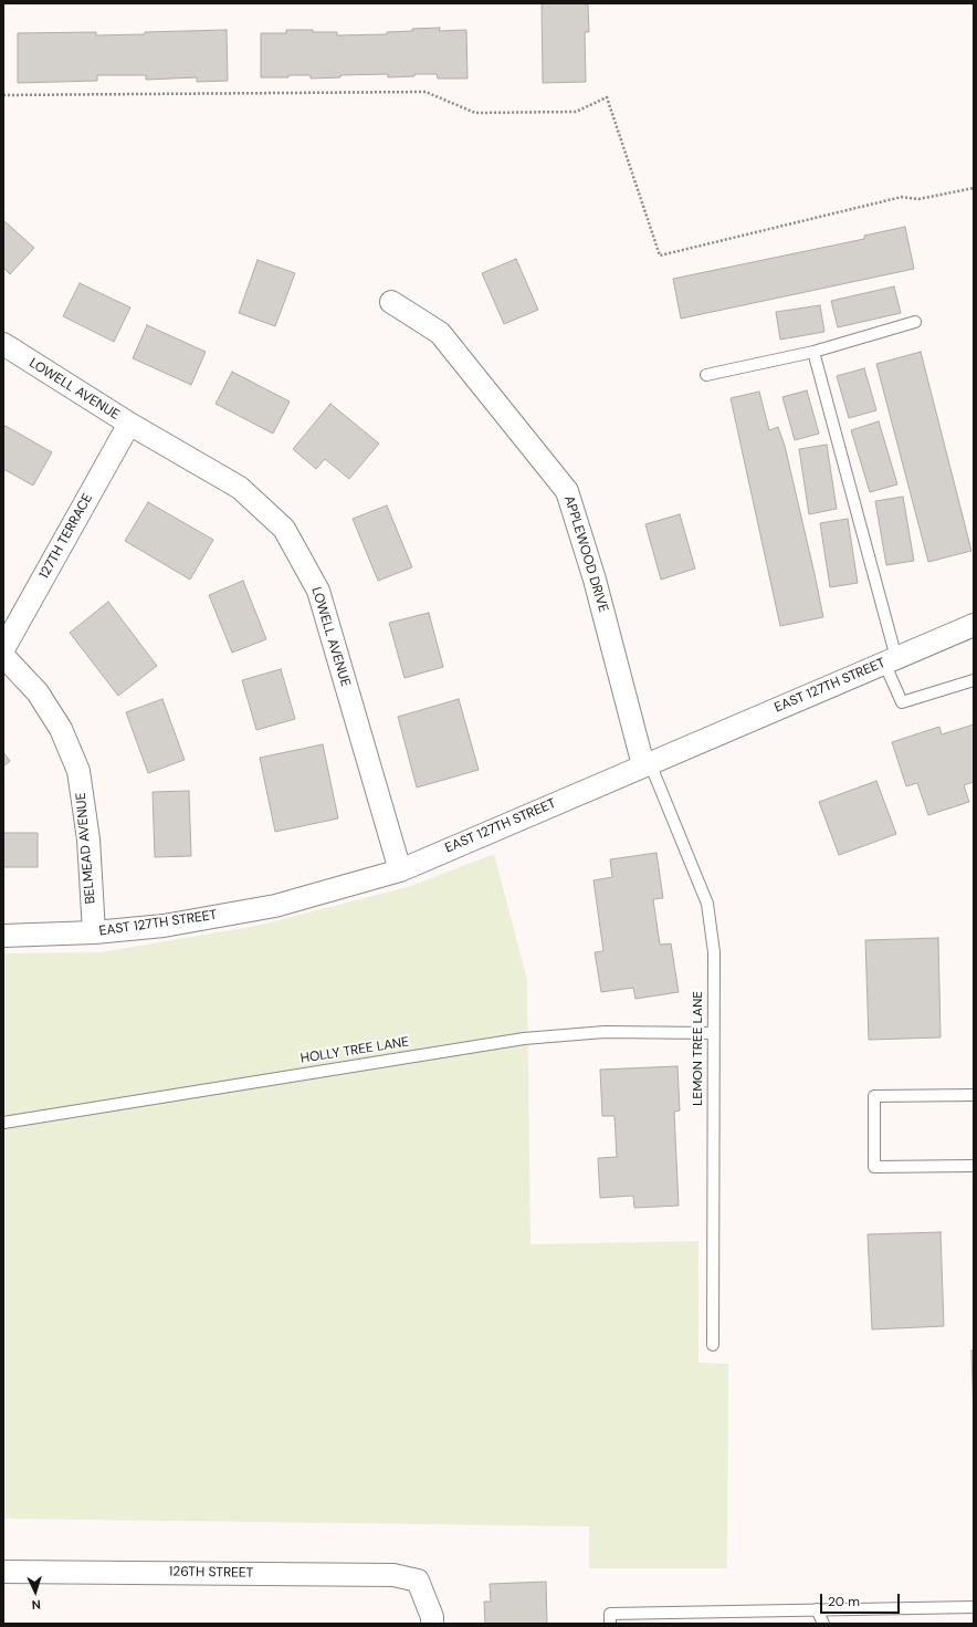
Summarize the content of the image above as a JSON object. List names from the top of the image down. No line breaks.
{"streets":{"street":["LOWELL AVENUE","127TH TERRACE","APPLEWOOD DRIVE","EAST 127TH STREET","BELMEAD AVENUE","126TH STREET"],"lane":["LEMON TREE LANE","HOLLY TREE LANE"]},"crossings":[["LOWELL AVENUE","127TH TERRACE"],["LOWELL AVENUE","EAST 127TH STREET"],["APPLEWOOD DRIVE","EAST 127TH STREET"],["APPLEWOOD DRIVE","LEMON TREE LANE"],["EAST 127TH STREET","BELMEAD AVENUE"],["EAST 127TH STREET","LEMON TREE LANE"],["LEMON TREE LANE","HOLLY TREE LANE"]],"scale_bar":"20 m","north":"bottom"}
